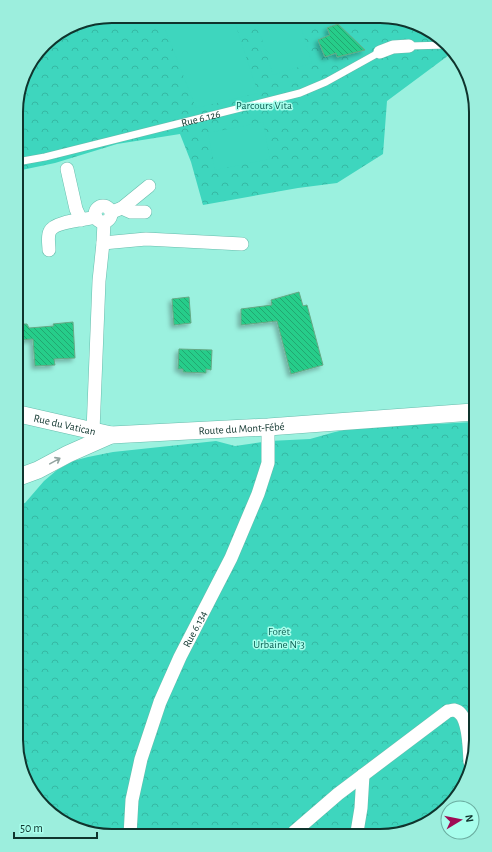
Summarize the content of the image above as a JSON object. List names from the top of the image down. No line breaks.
{"streets":{"street":["Rue 6.126","Rue du Vatican","Route du Mont-Fébé","Rue 6.134"]},"crossings":[["Rue du Vatican","Route du Mont-Fébé"],["Route du Mont-Fébé","Rue 6.134"]],"parks":["Parcours Vita","Forêt Urbaine N°3"],"scale_bar":"50 m","north":"right"}
